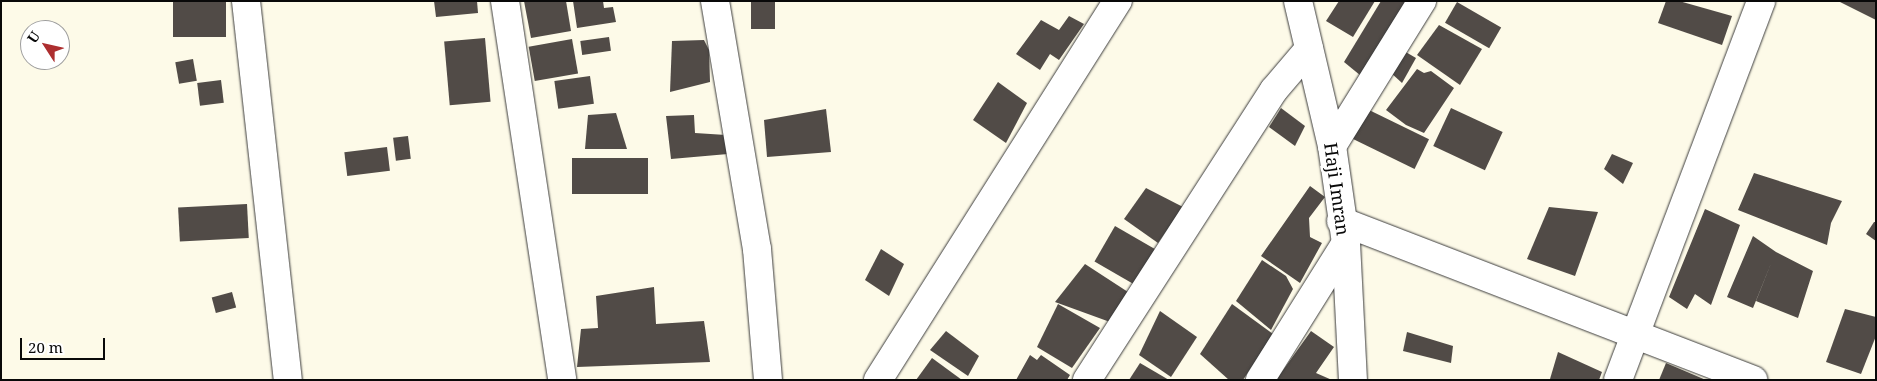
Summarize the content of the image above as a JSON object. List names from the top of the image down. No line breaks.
{"streets":{"street":["Haji Imran"]},"scale_bar":"20 m","north":"top left"}
